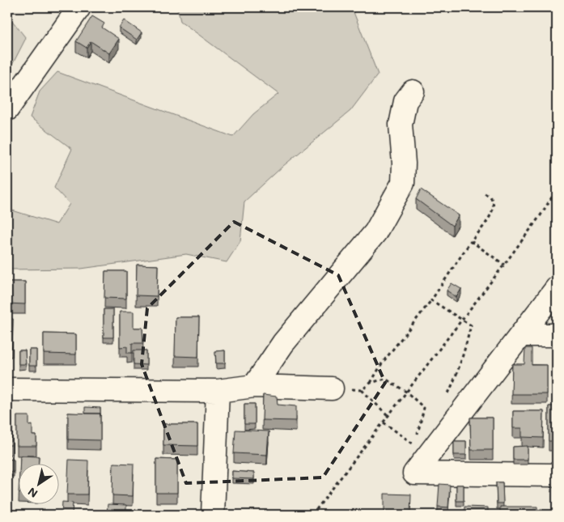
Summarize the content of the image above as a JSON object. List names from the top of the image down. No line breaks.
{"north":"bottom left"}
